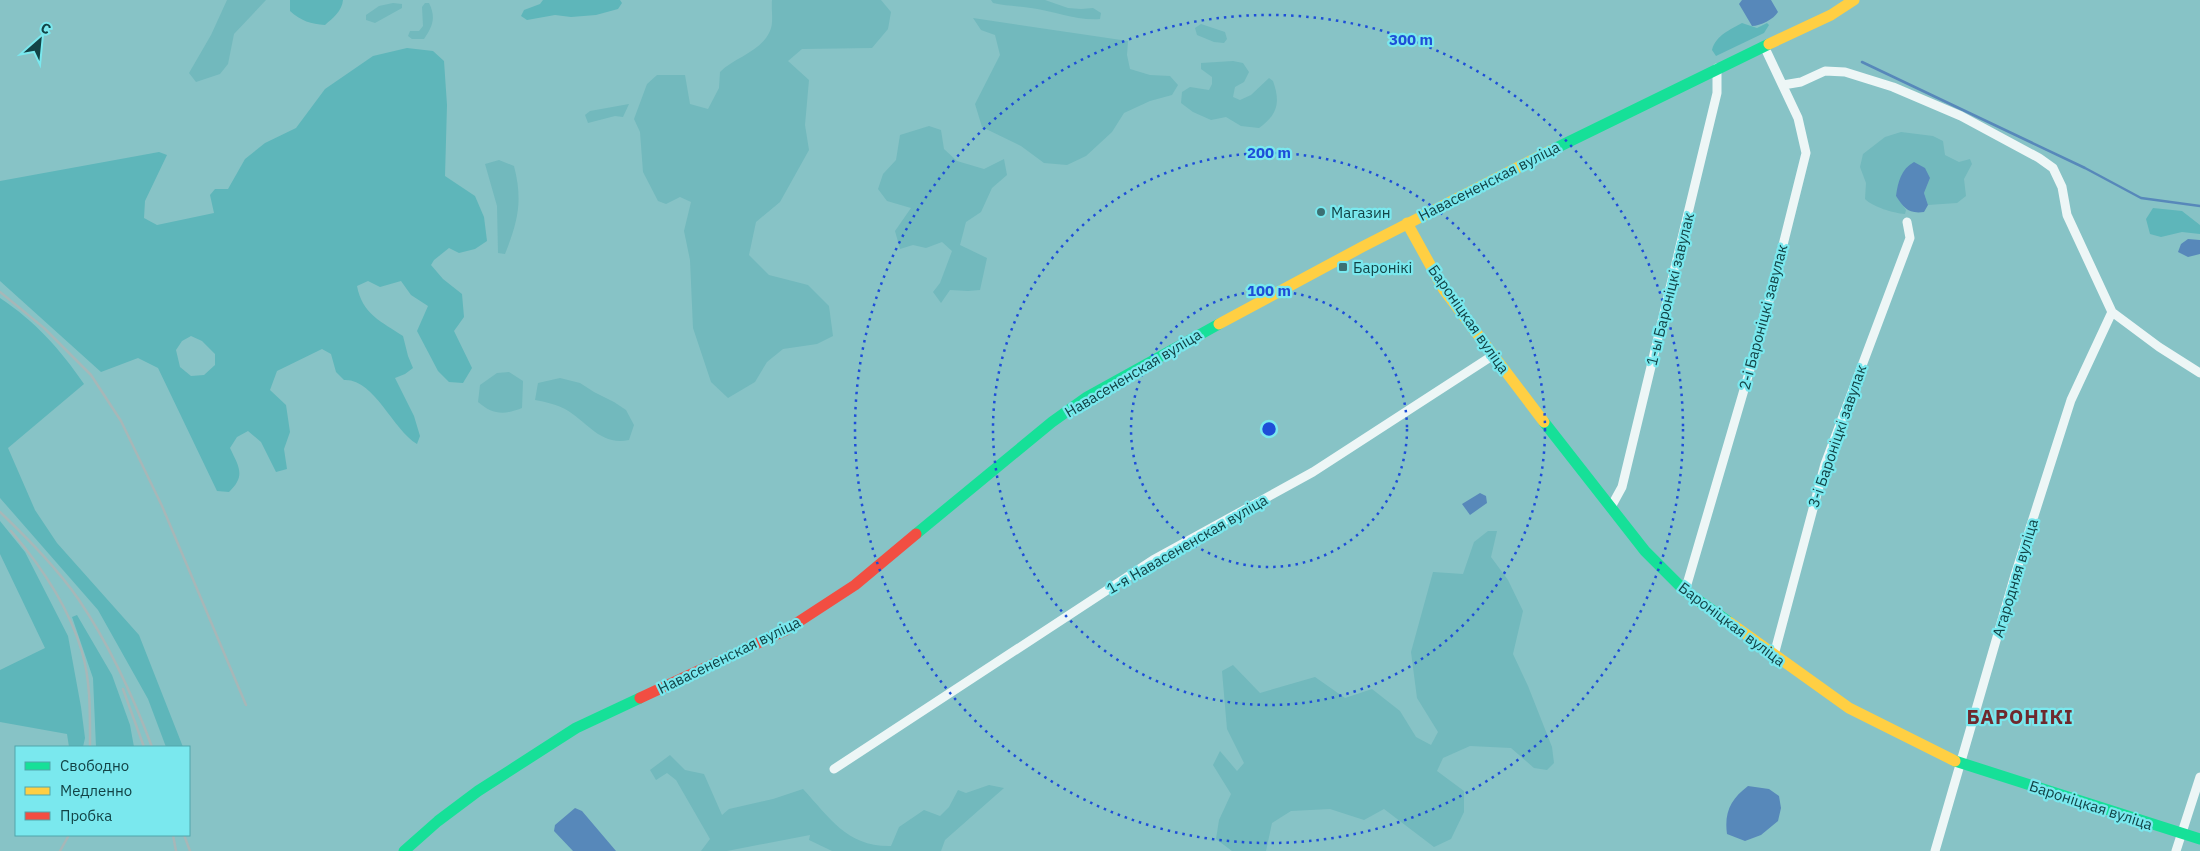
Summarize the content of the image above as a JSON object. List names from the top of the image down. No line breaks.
{"streets":{"main road":["Навасененская вуліца","Бароніцкая вуліца"],"street":["1-ы Бароніцкі завулак","2-і Бароніцкі завулак","3-і Бароніцкі завулак","1-я Навасененская вуліца","Агародняя вуліца"]},"crossings":[["Навасененская вуліца","1-ы Бароніцкі завулак"],["Навасененская вуліца","2-і Бароніцкі завулак"],["Навасененская вуліца","Бароніцкая вуліца"],["1-ы Бароніцкі завулак","Бароніцкая вуліца"],["2-і Бароніцкі завулак","Бароніцкая вуліца"],["Бароніцкая вуліца","3-і Бароніцкі завулак"],["Бароніцкая вуліца","1-я Навасененская вуліца"],["Бароніцкая вуліца","Агародняя вуліца"]],"districts":["БАРОНІКІ"],"places":{"other":["Магазин"],"transit":["Баронікі"]},"legend":["Свободно","Медленно","Пробка"],"north":"top right","rings":["300 m","200 m","100 m"]}
